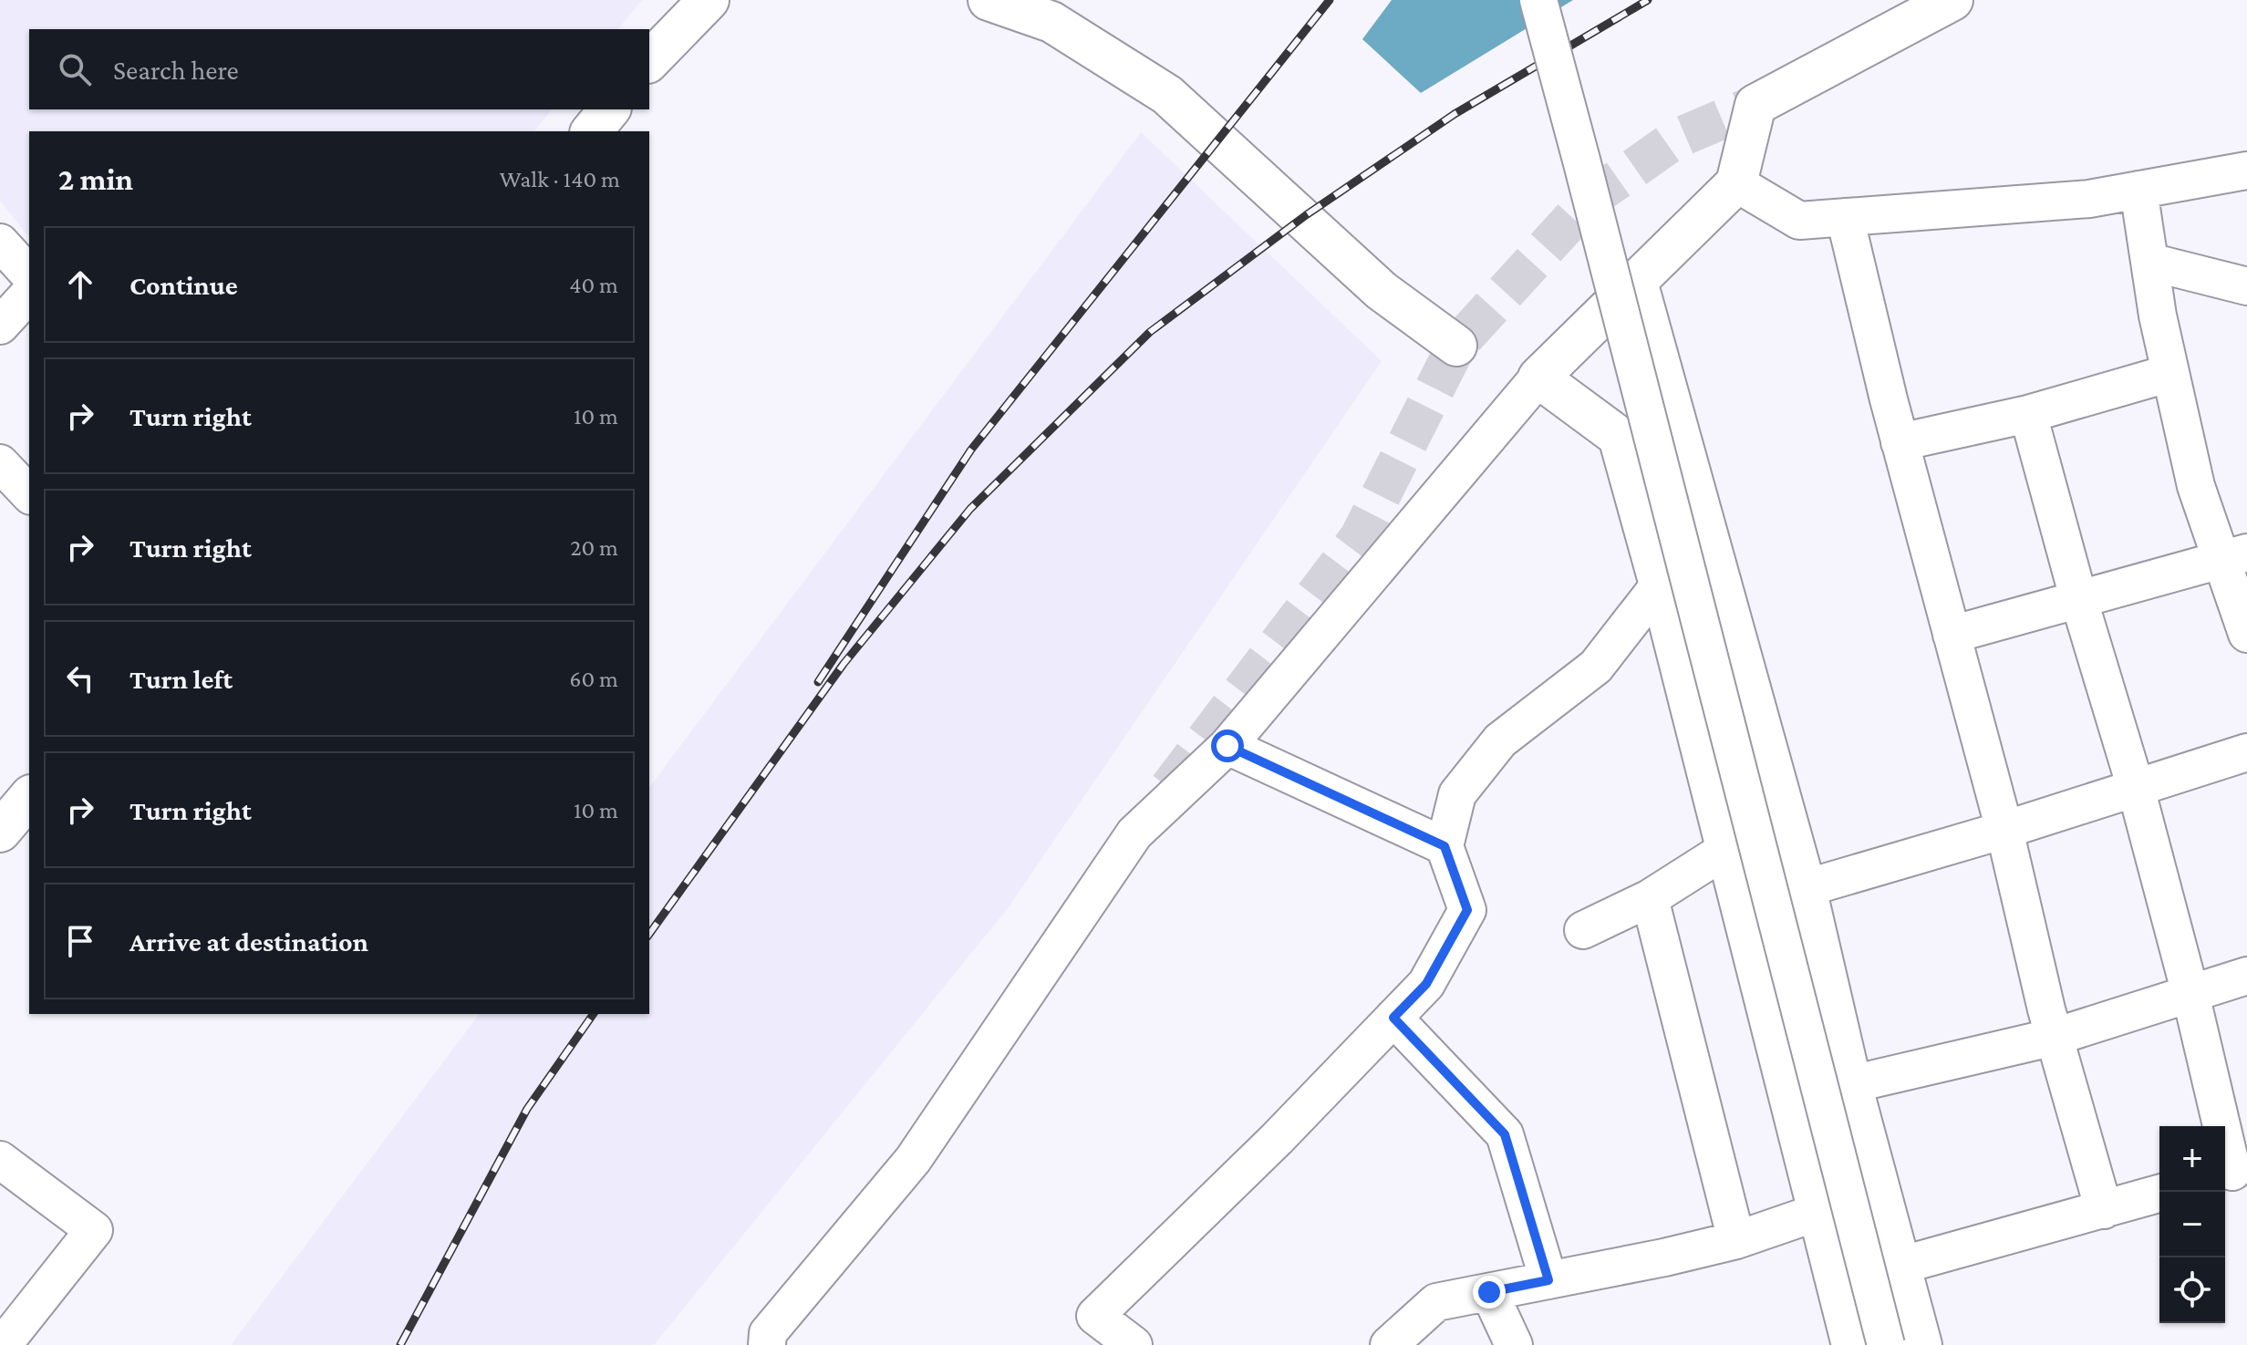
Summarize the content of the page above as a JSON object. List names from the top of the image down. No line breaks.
{"page":{"search":"Search here","heading":["2 min","Walk · 140 m"],"list":[["Continue","40 m"],["Turn right","10 m"],["Turn right","20 m"],["Turn left","60 m"],["Turn right","10 m"],"Arrive at destination"],"map_buttons":["+","−"]}}
